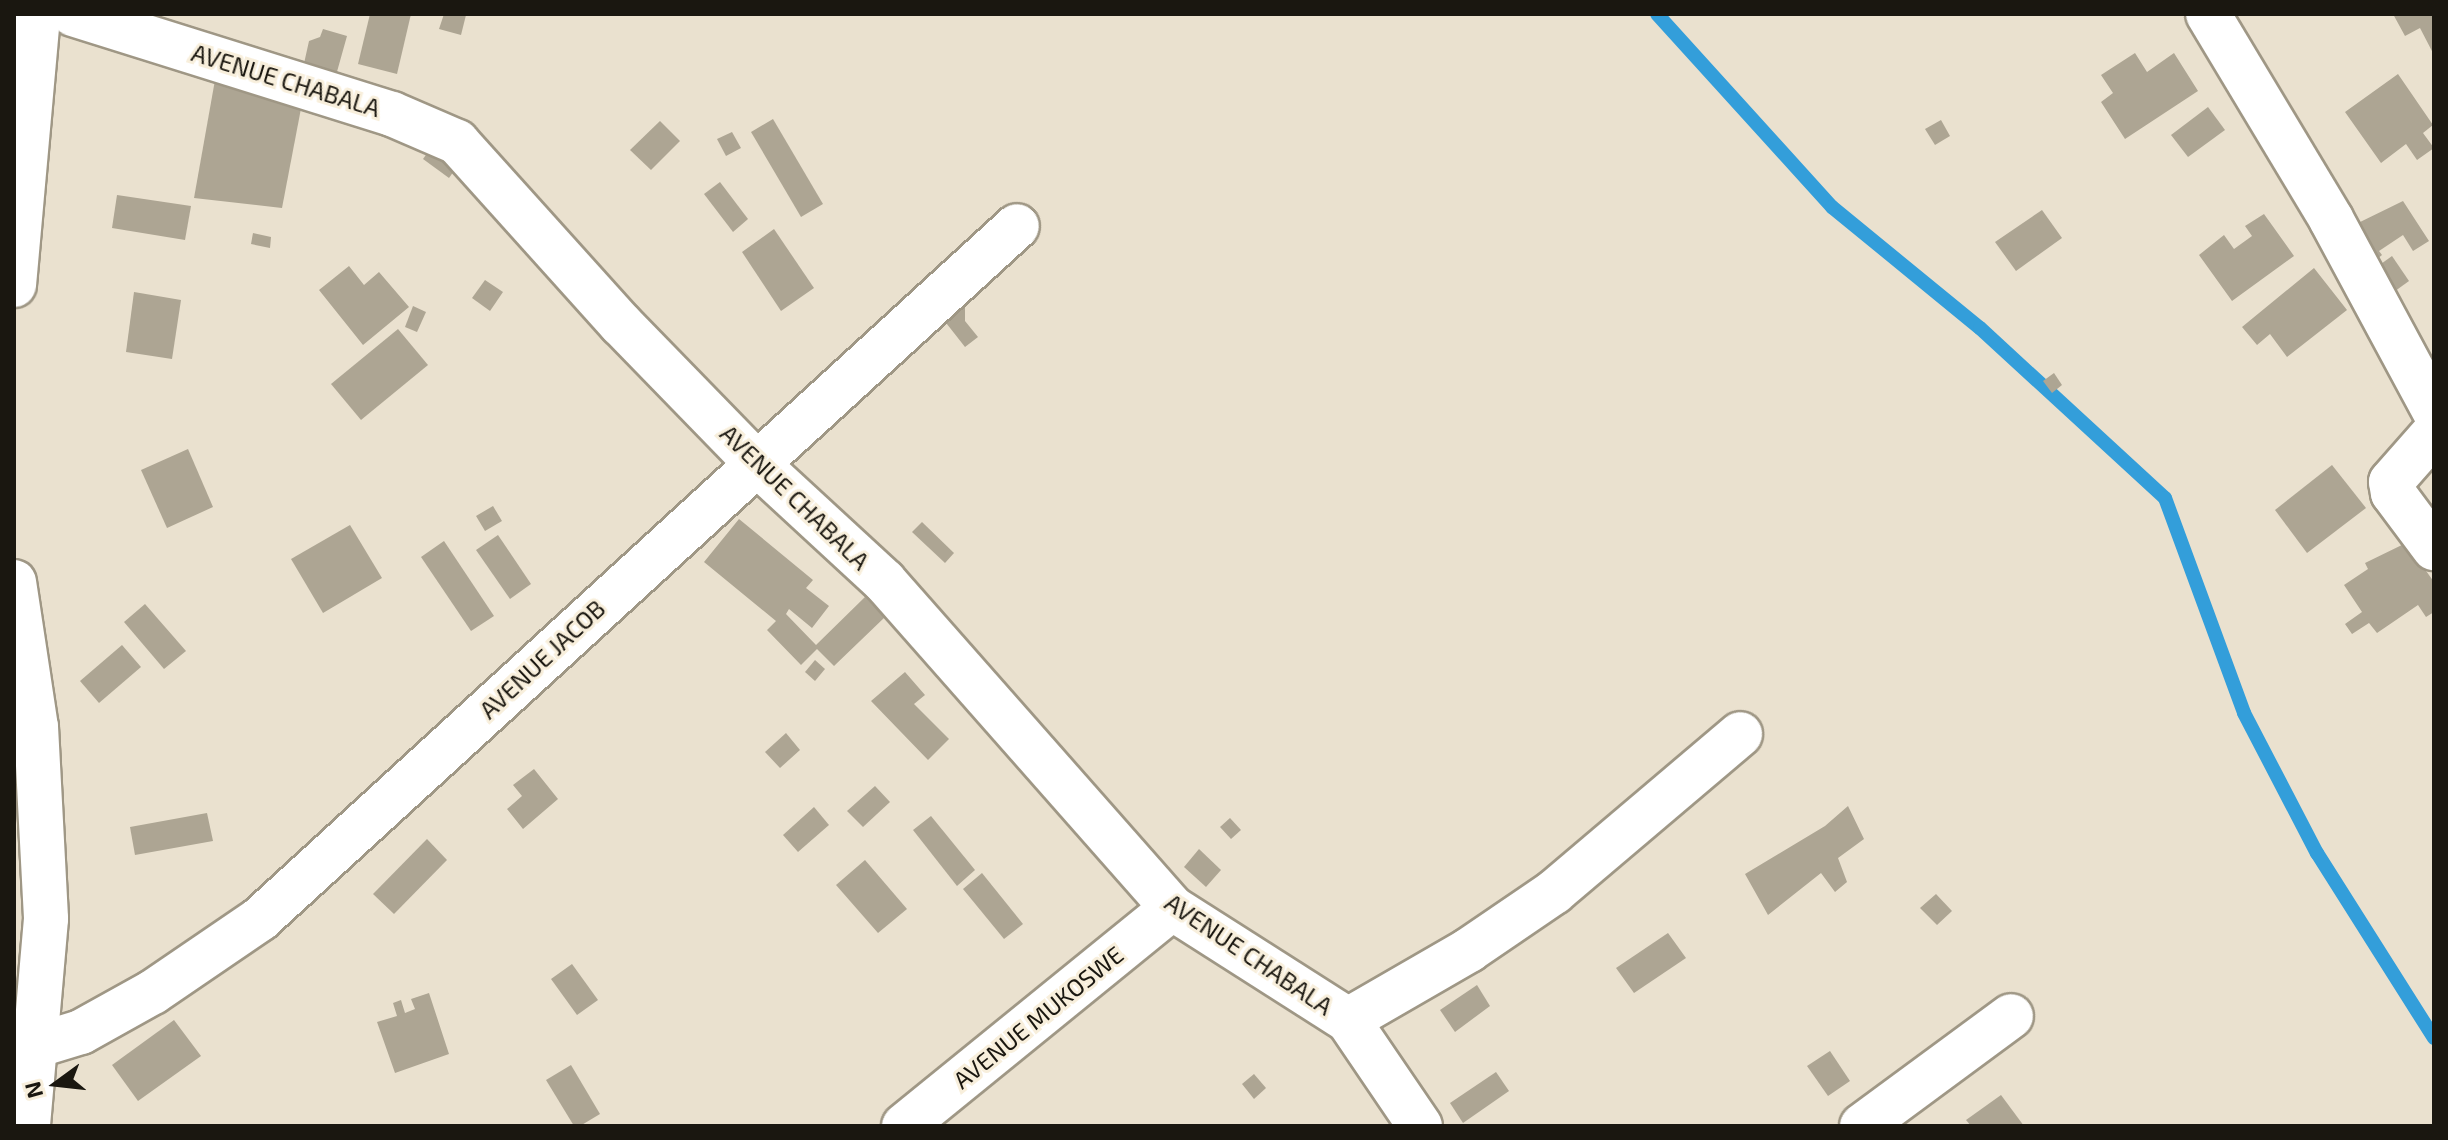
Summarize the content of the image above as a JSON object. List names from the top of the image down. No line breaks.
{"streets":{"street":["AVENUE CHABALA","AVENUE JACOB","AVENUE MUKOSWE"]},"crossings":[["AVENUE CHABALA","AVENUE JACOB"],["AVENUE CHABALA","AVENUE MUKOSWE"]],"north":"left"}
